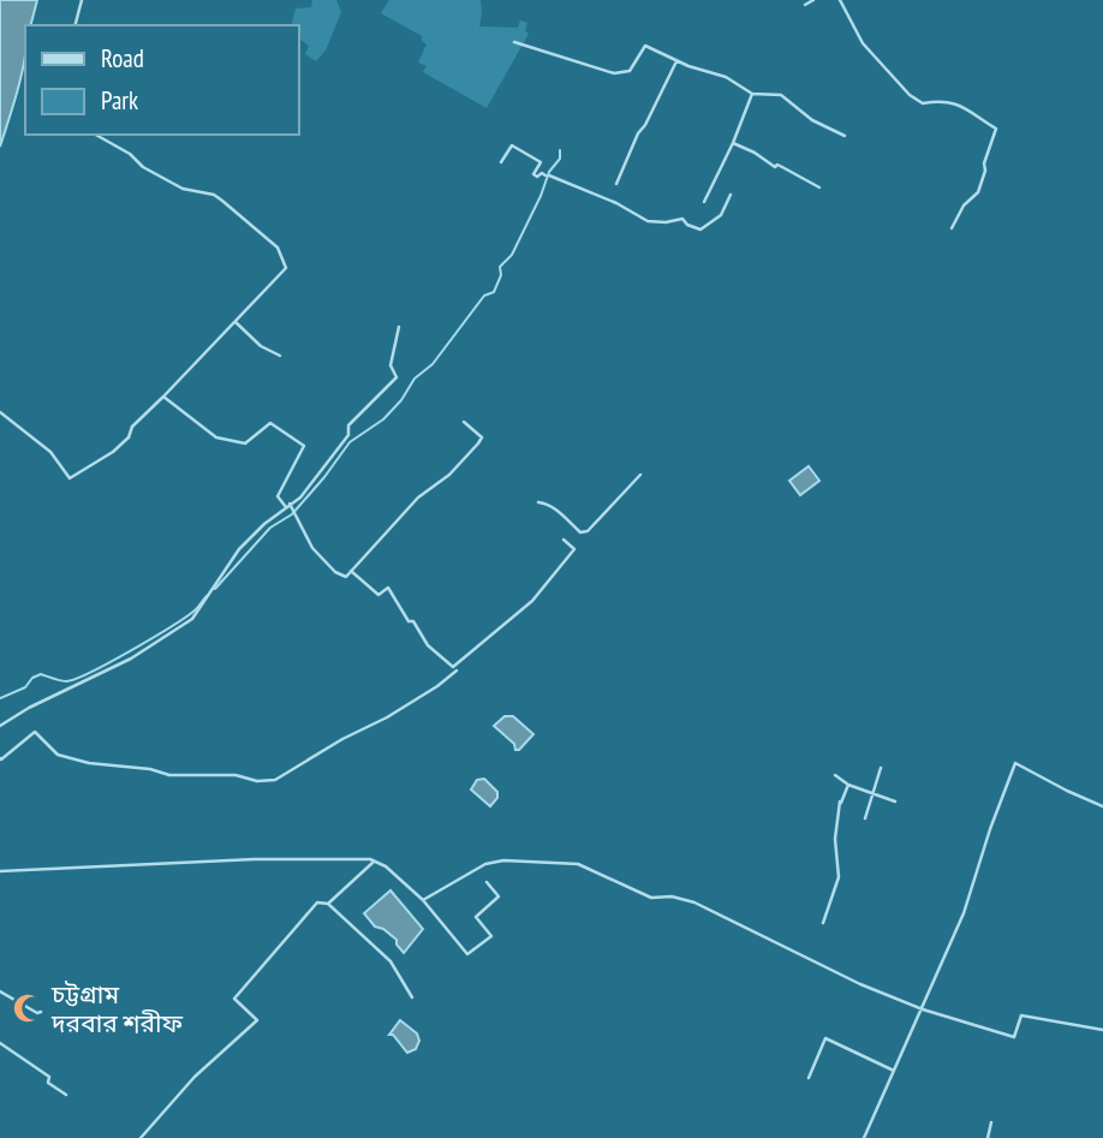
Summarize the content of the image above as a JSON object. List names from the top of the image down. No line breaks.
{"places":{"mosque":["চট্টগ্রাম দরবার শরীফ"]},"legend":["Road","Park"]}
